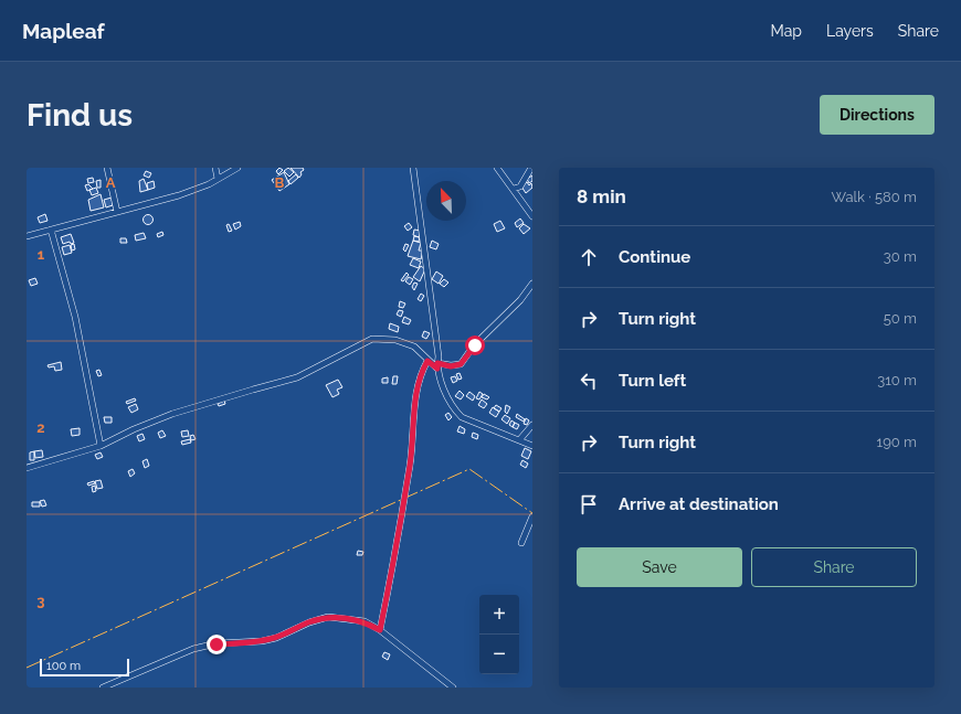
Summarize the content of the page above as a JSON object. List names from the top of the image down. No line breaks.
{"scale_bar":"100 m","north":"top left","page":{"header":"Mapleaf","nav":["Map","Layers","Share"],"buttons":["Directions",["Save","Share"]],"title":"Find us","heading":["8 min","Walk · 580 m"],"list":[["Continue","30 m"],["Turn right","50 m"],["Turn left","310 m"],["Turn right","190 m"],"Arrive at destination"],"map_buttons":["+","−"],"scale":"100 m"},"grid":{"columns":["A","B"],"rows":["1","2","3"]}}
